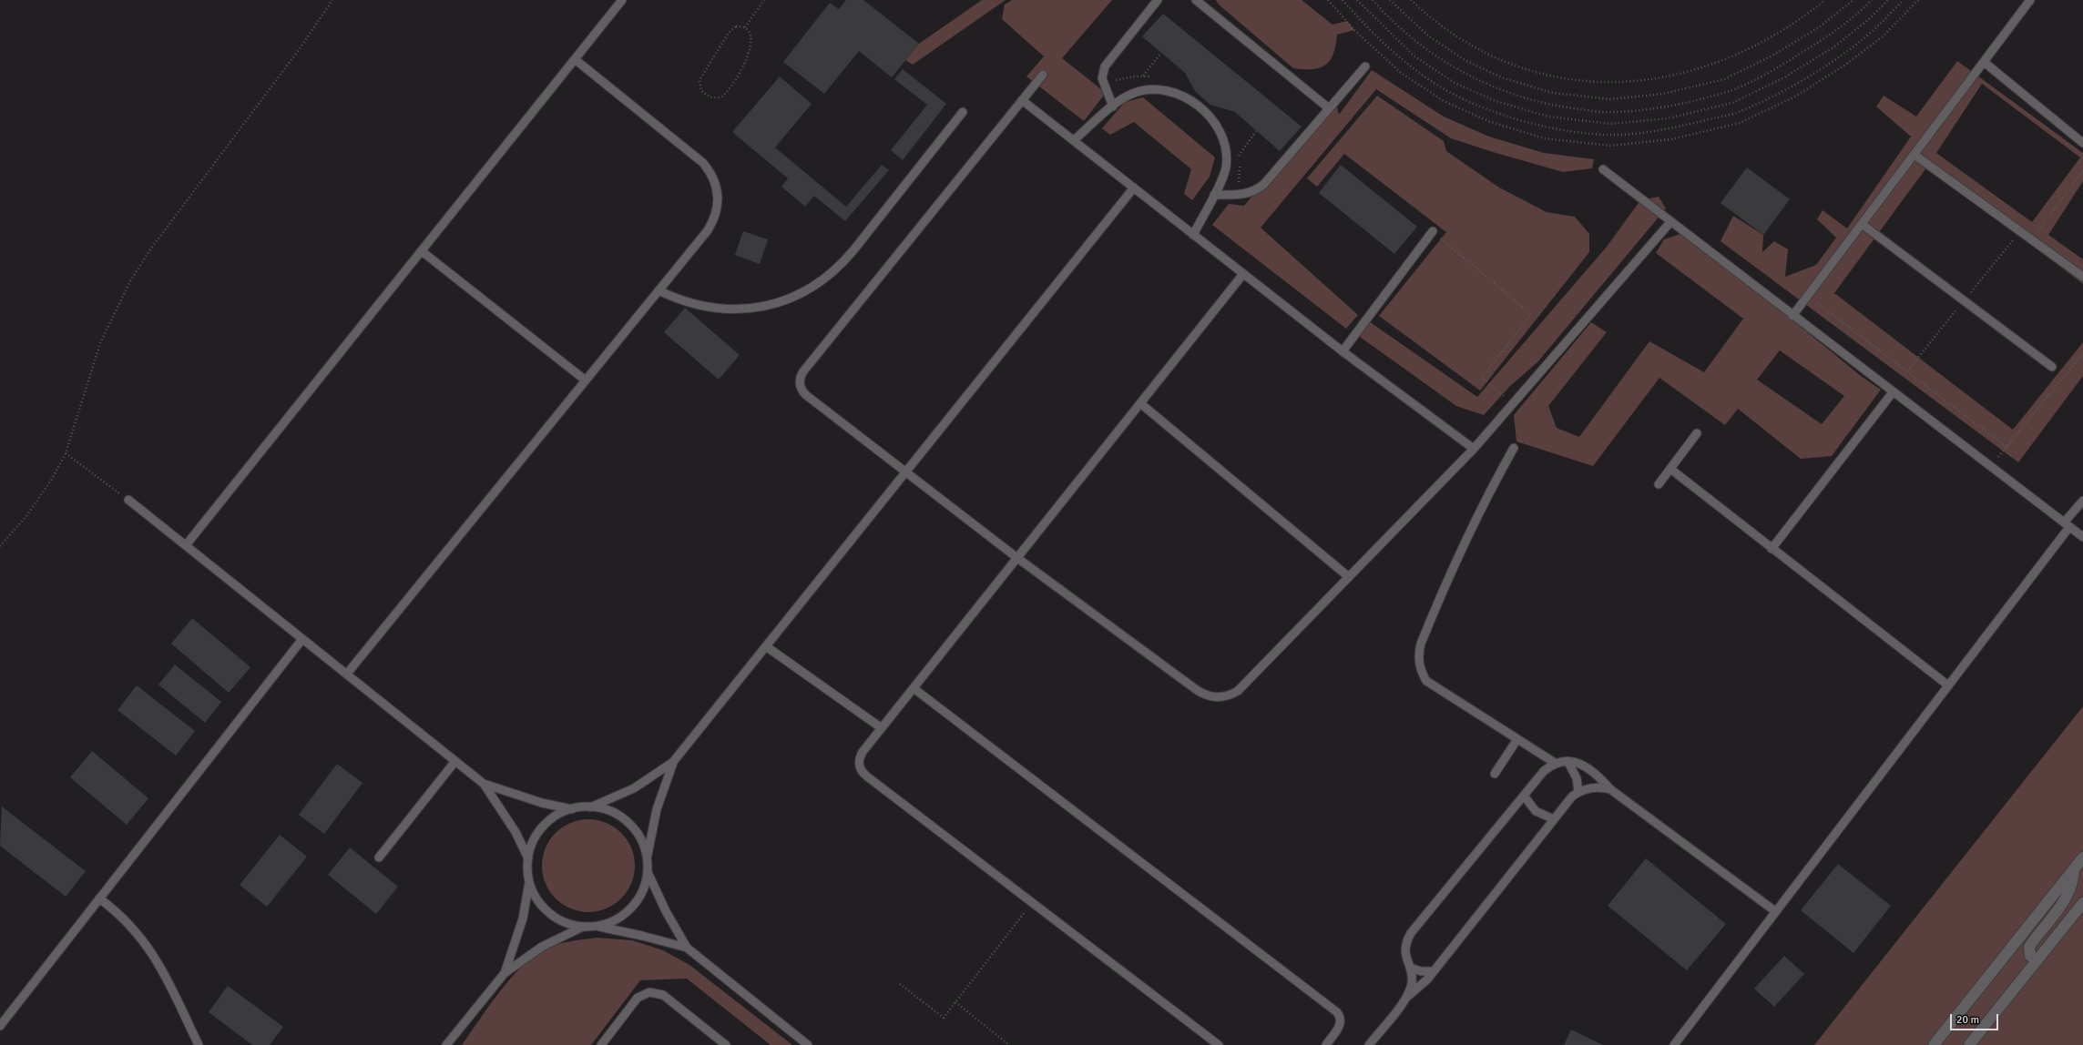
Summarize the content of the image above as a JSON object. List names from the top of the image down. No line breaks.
{"scale_bar":"20 m"}
